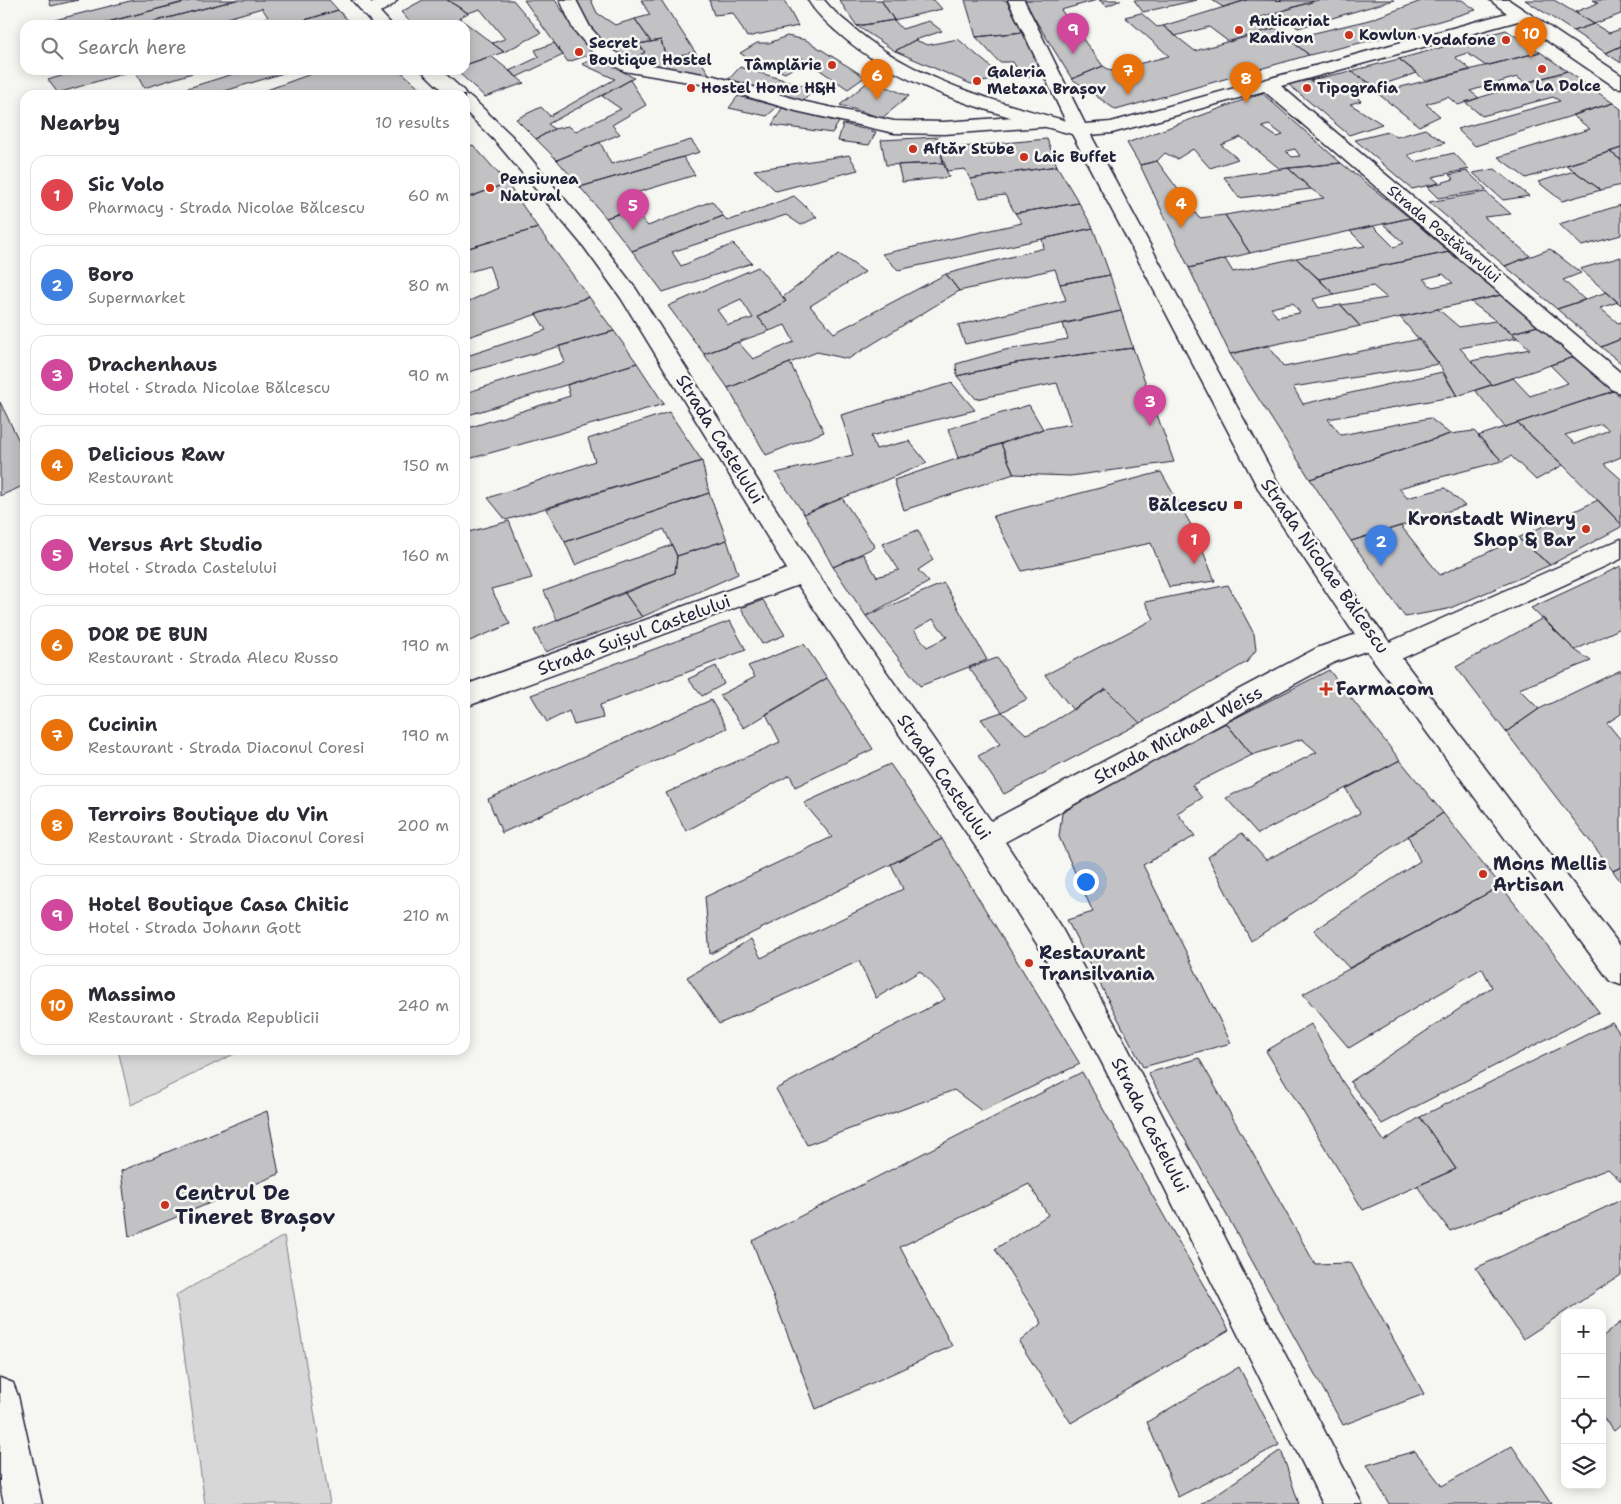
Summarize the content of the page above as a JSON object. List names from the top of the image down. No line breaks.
{"streets":{"street":["Strada Postăvarului","Strada Castelului","Strada Nicolae Bălcescu","Strada Suișul Castelului","Strada Michael Weiss"]},"crossings":[["Strada Castelului","Strada Suișul Castelului"],["Strada Castelului","Strada Michael Weiss"],["Strada Nicolae Bălcescu","Strada Michael Weiss"]],"places":{"other":["Anticariat Radivon","Kowlun","Vodafone","Secret Boutique Hostel","Tâmplărie","Emma La Dolce","Galeria Metaxa Brașov","Hostel Home H&H","Tipografia","Aftăr Stube","Laic Buffet","Pensiunea Natural","Kronstadt Winery Shop & Bar","Mons Mellis Artisan","Restaurant Transilvania","Centrul De Tineret Brașov"],"transit":["Bălcescu"],"health":["Farmacom"]},"page":{"pins":["9","10","7","6","8","4","5","3","1","2"],"search":"Search here","heading":["Nearby","10 results"],"list":[{"mark":"1","name":"Sic Volo","note":"Pharmacy · Strada Nicolae Bălcescu","value":"60 m"},{"mark":"2","name":"Boro","note":"Supermarket","value":"80 m"},{"mark":"3","name":"Drachenhaus","note":"Hotel · Strada Nicolae Bălcescu","value":"90 m"},{"mark":"4","name":"Delicious Raw","note":"Restaurant","value":"150 m"},{"mark":"5","name":"Versus Art Studio","note":"Hotel · Strada Castelului","value":"160 m"},{"mark":"6","name":"DOR DE BUN","note":"Restaurant · Strada Alecu Russo","value":"190 m"},{"mark":"7","name":"Cucinin","note":"Restaurant · Strada Diaconul Coresi","value":"190 m"},{"mark":"8","name":"Terroirs Boutique du Vin","note":"Restaurant · Strada Diaconul Coresi","value":"200 m"},{"mark":"9","name":"Hotel Boutique Casa Chitic","note":"Hotel · Strada Johann Gott","value":"210 m"},{"mark":"10","name":"Massimo","note":"Restaurant · Strada Republicii","value":"240 m"}],"map_buttons":["+","−"]}}
